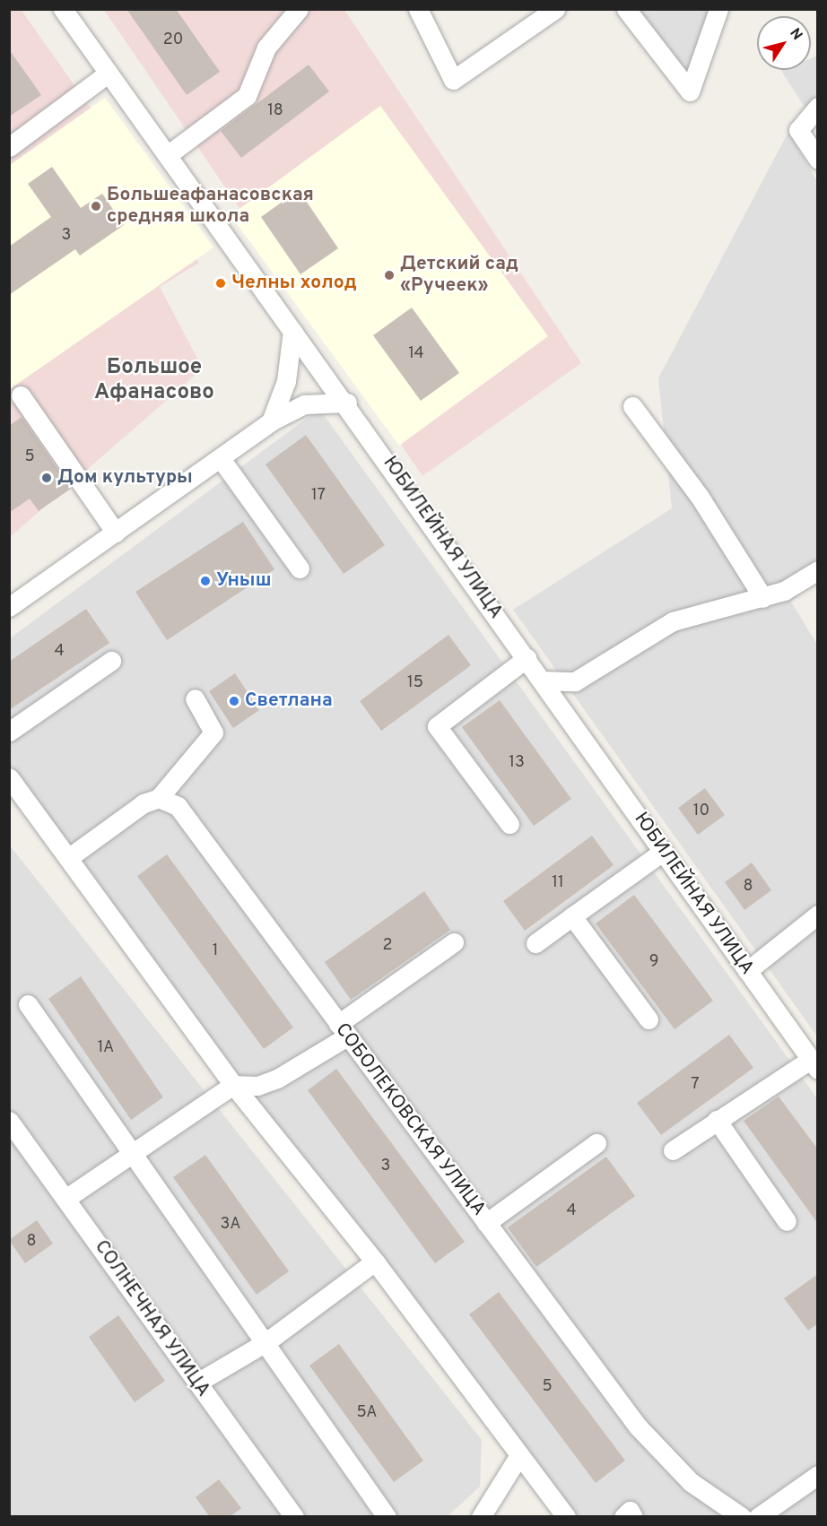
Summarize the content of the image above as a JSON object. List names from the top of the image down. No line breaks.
{"streets":{"street":["ЮБИЛЕЙНАЯ УЛИЦА","СОБОЛЕКОВСКАЯ УЛИЦА","СОЛНЕЧНАЯ УЛИЦА"]},"districts":["Большое Афанасово"],"places":["Большеафанасовская средняя школа","Детский сад «Ручеек»","Челны холод","Дом культуры","Уныш","Светлана"],"house_numbers":["20","18","3","14","5","17","4","15","13","10","11","8","2","1","9","1А","7","3","4","3А","8","5","5А"],"north":"top right"}
